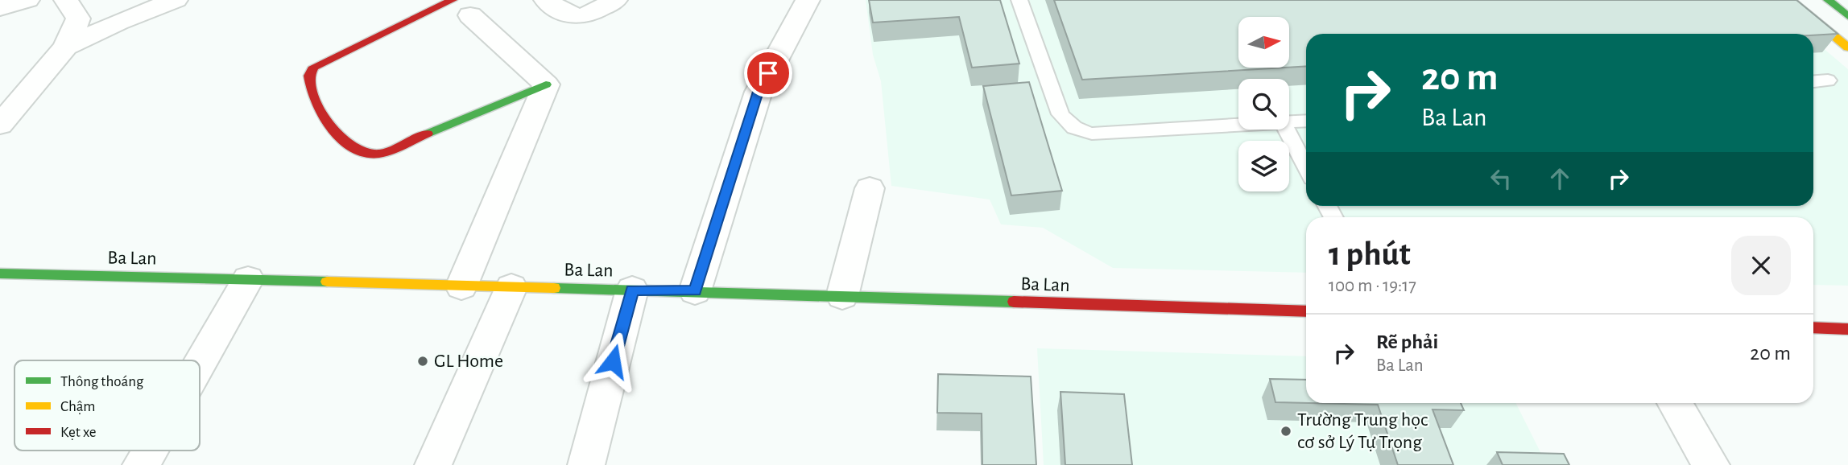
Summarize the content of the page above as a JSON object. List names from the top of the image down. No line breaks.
{"streets":{"street":["Ba Lan"]},"places":["GL Home","Trường Trung học cơ sở Lý Tự Trọng"],"legend":["Thông thoáng","Chậm","Kẹt xe"],"north":"right","page":{"turn":["20 m","Ba Lan"],"heading":["1 phút","100 m · 19:17"],"list":[{"name":"Rẽ phải","note":"Ba Lan","value":"20 m"}]}}
